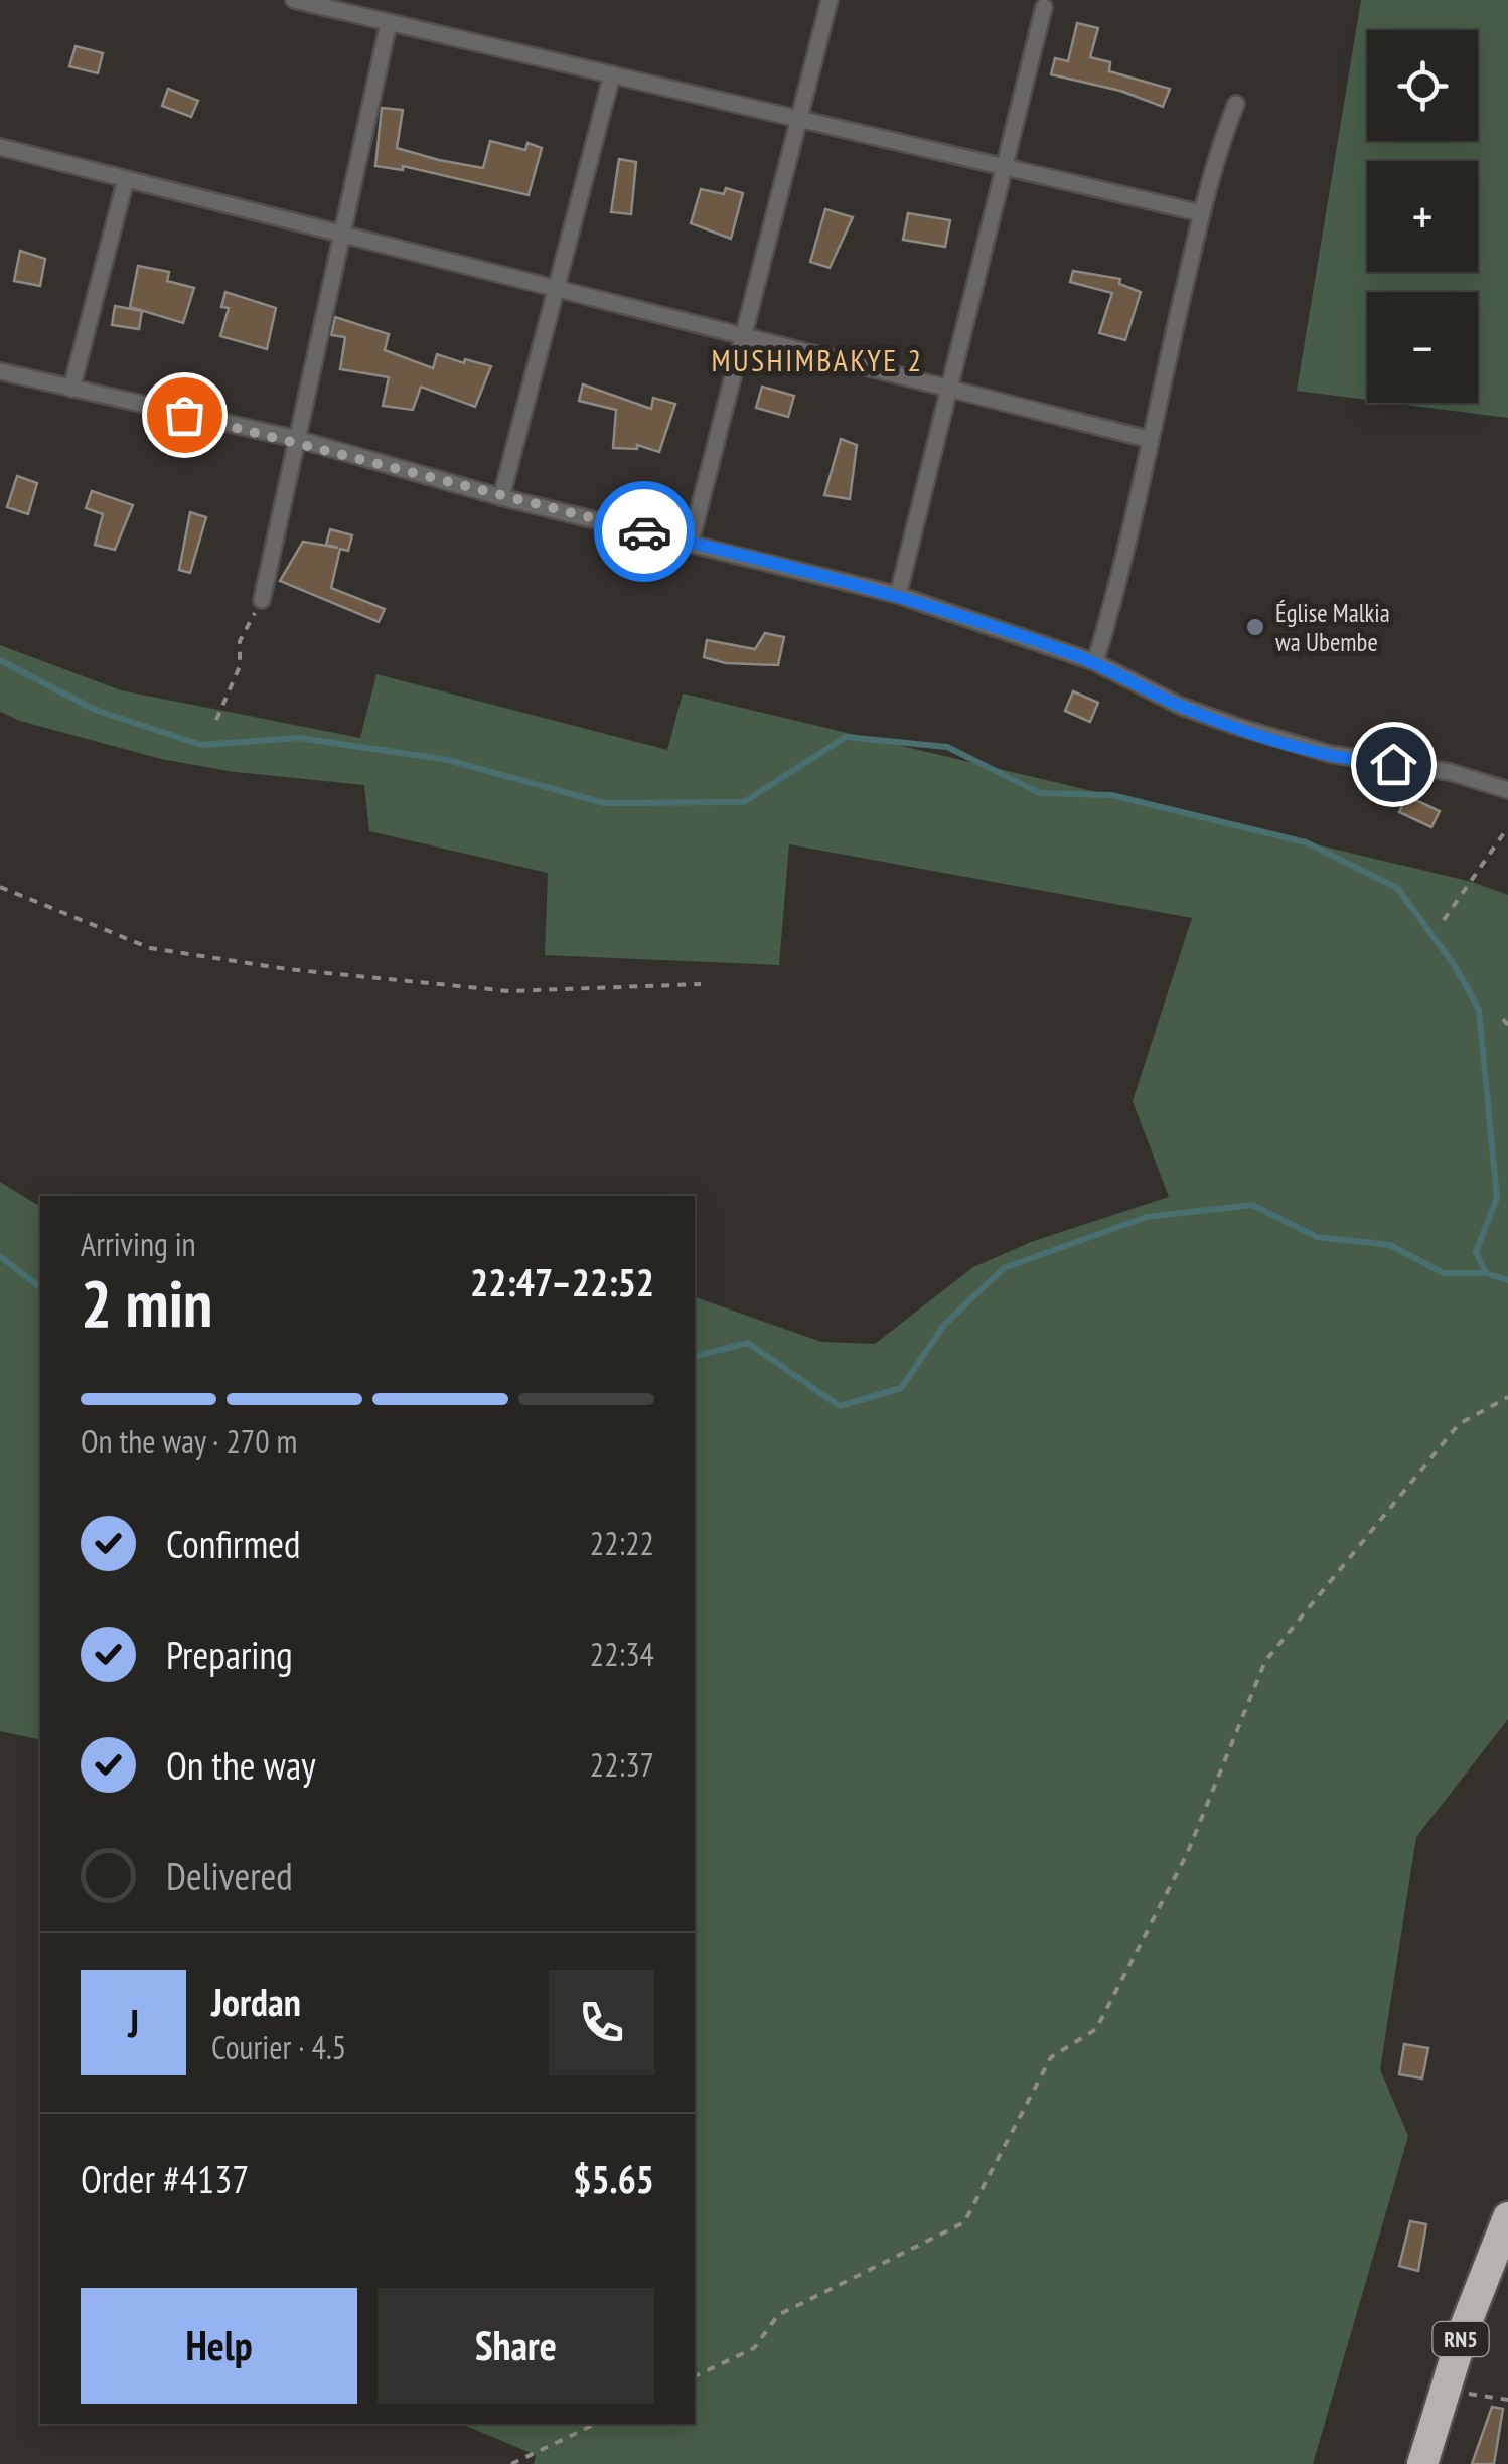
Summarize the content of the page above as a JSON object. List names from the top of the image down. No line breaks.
{"streets":{"highway":["RN5"]},"districts":["MUSHIMBAKYE 2"],"places":["Église Malkia wa Ubembe"],"page":{"map_buttons":["+","−"],"heading":["2 min","Arriving in","22:47–22:52"],"panel":["Jordan","Courier · 4.5","Order #4137","$5.65"],"bar":"On the way · 270 m","list":[["Confirmed","22:22"],["Preparing","22:34"],["On the way","22:37"],"Delivered"],"round":"J","buttons":["Help","Share"]}}
